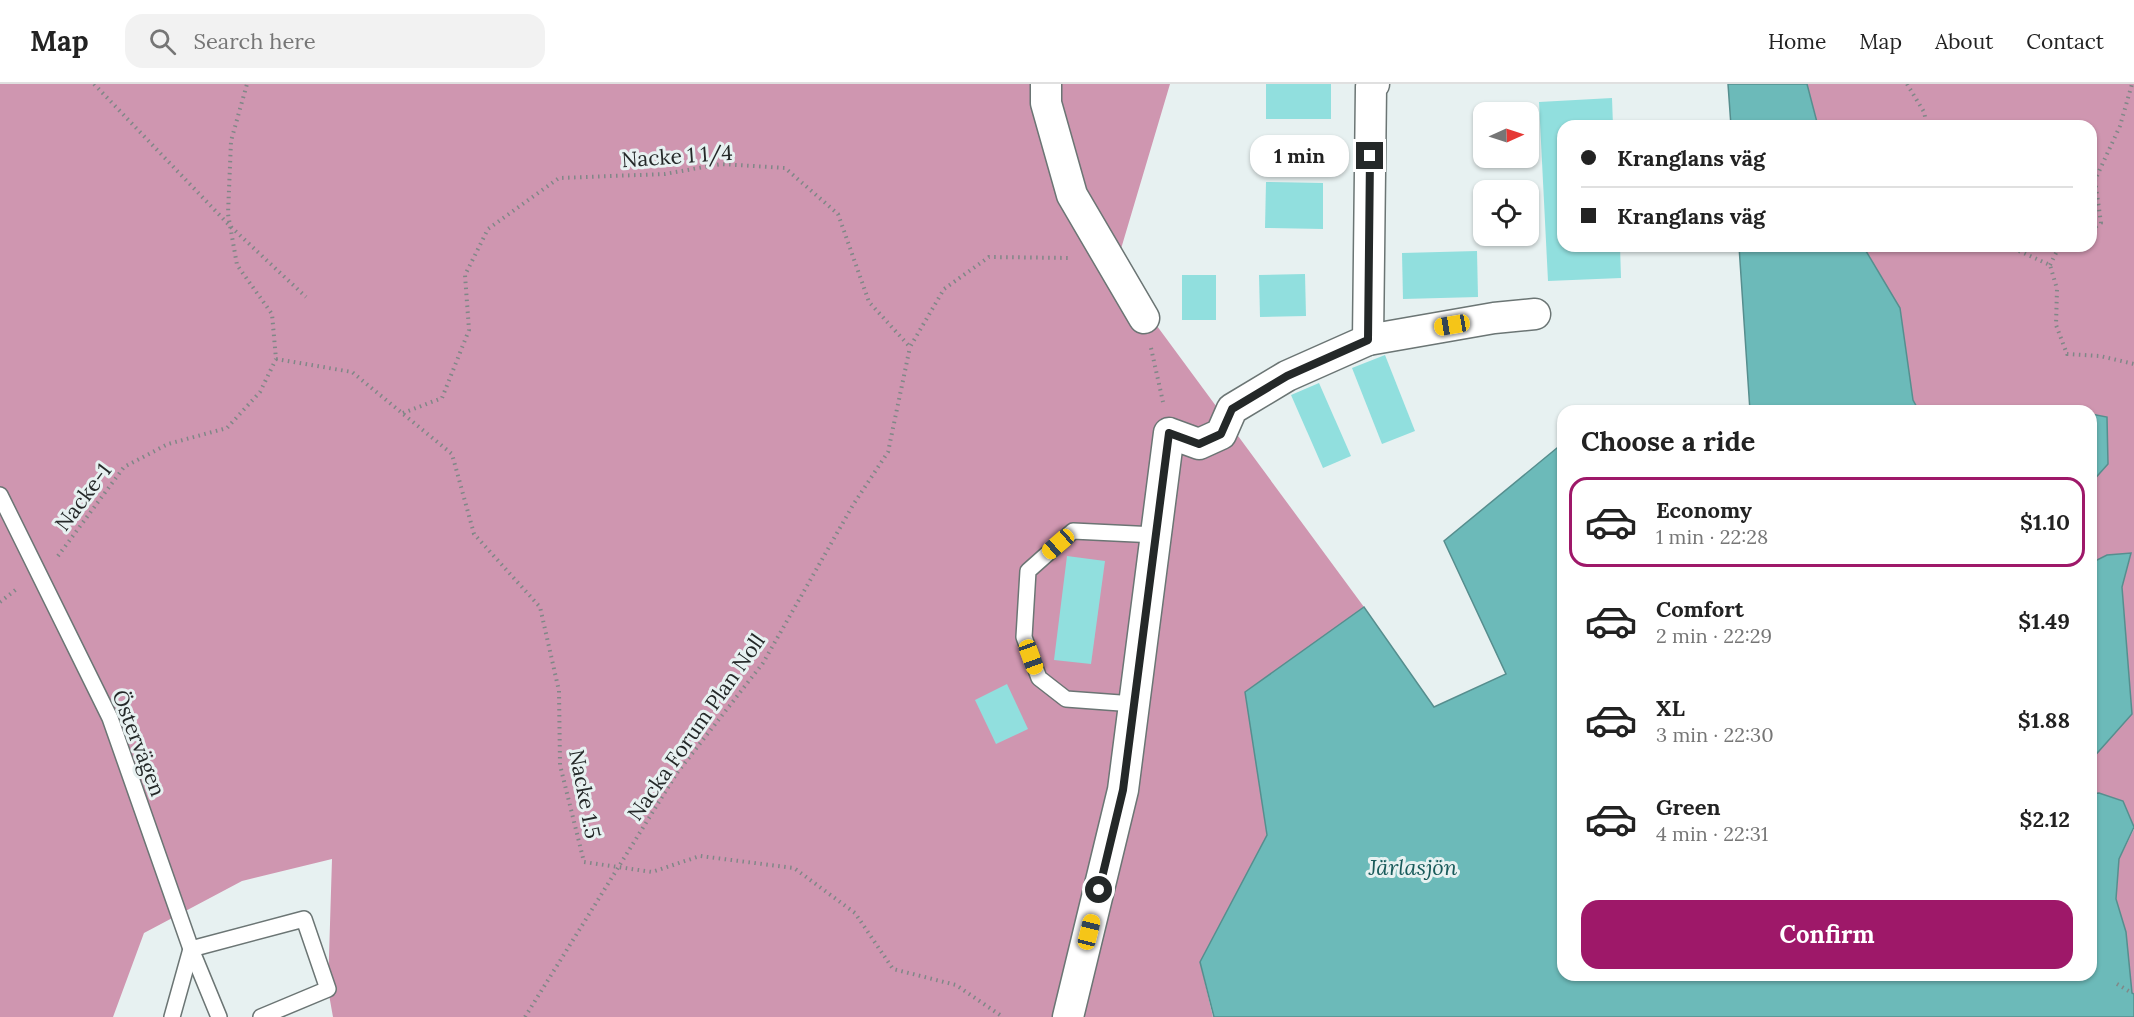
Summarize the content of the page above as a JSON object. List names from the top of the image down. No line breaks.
{"streets":{"lane":["Östervägen"],"path":["Nacke 1 1/4","Nacke-1","Nacka Forum Plan Noll","Nacke 1.5"]},"crossings":[["Nacke 1 1/4","Nacka Forum Plan Noll"],["Nacke 1 1/4","Nacke 1.5"],["Nacke-1","Östervägen"],["Nacke-1","Nacke 1.5"],["Nacka Forum Plan Noll","Nacke 1.5"]],"water":["Järlasjön"],"north":"right","page":{"header":"Map","search":"Search here","nav":["Home","Map","About","Contact"],"banner":["Kranglans väg","Kranglans väg"],"bubble":"1 min","heading":"Choose a ride","list":[{"name":"Economy","note":"1 min · 22:28","value":"$1.10"},{"name":"Comfort","note":"2 min · 22:29","value":"$1.49"},{"name":"XL","note":"3 min · 22:30","value":"$1.88"},{"name":"Green","note":"4 min · 22:31","value":"$2.12"}],"buttons":"Confirm"}}
